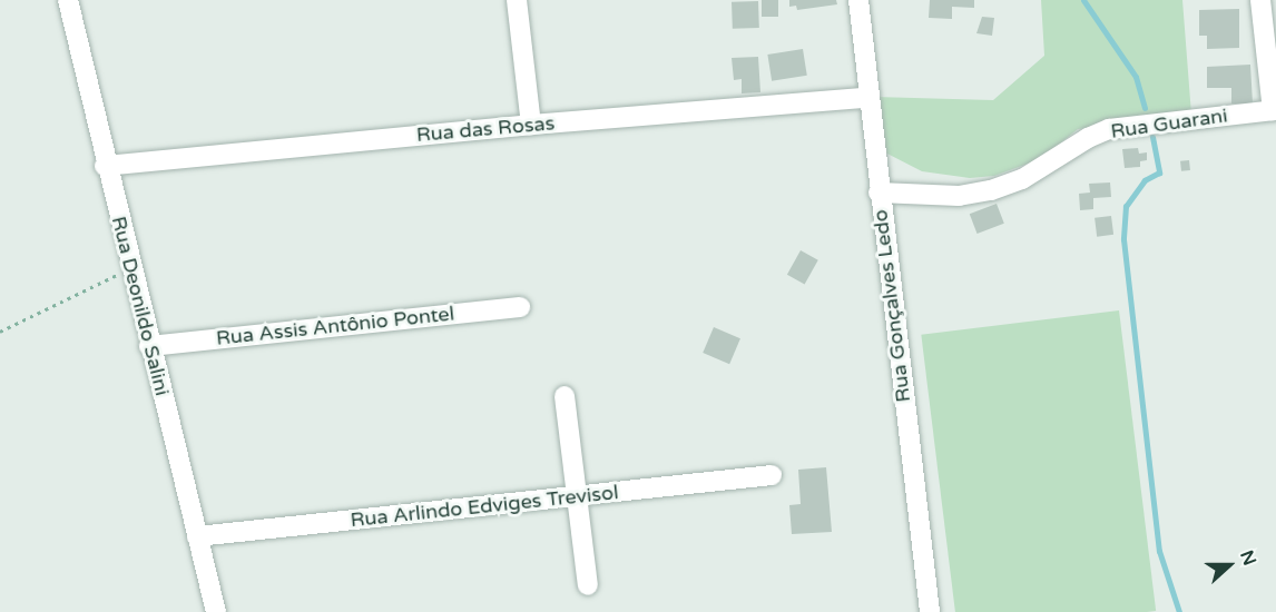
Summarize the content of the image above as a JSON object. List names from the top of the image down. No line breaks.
{"streets":{"street":["Rua Guarani","Rua das Rosas","Rua Deonildo Salini","Rua Gonçalves Ledo","Rua Assis Antônio Pontel","Rua Arlindo Edviges Trevisol"]},"crossings":[["Rua Guarani","Rua Gonçalves Ledo"],["Rua das Rosas","Rua Deonildo Salini"],["Rua das Rosas","Rua Gonçalves Ledo"],["Rua Deonildo Salini","Rua Assis Antônio Pontel"],["Rua Deonildo Salini","Rua Arlindo Edviges Trevisol"]],"north":"right"}
